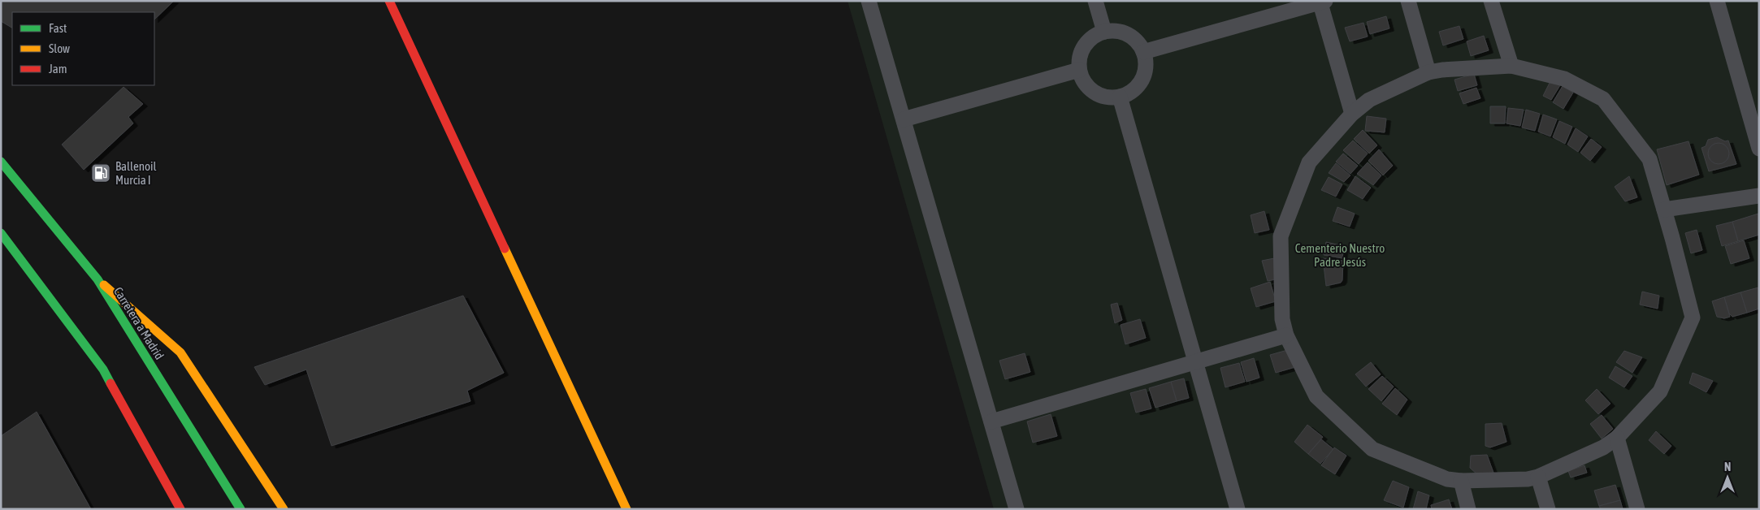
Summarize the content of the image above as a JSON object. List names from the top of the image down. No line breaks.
{"streets":{"street":["Carretera a Madrid"]},"parks":["Cementerio Nuestro Padre Jesús"],"places":{"fuel station":["Ballenoil Murcia I"]},"legend":["Fast","Slow","Jam"],"north":"top"}
